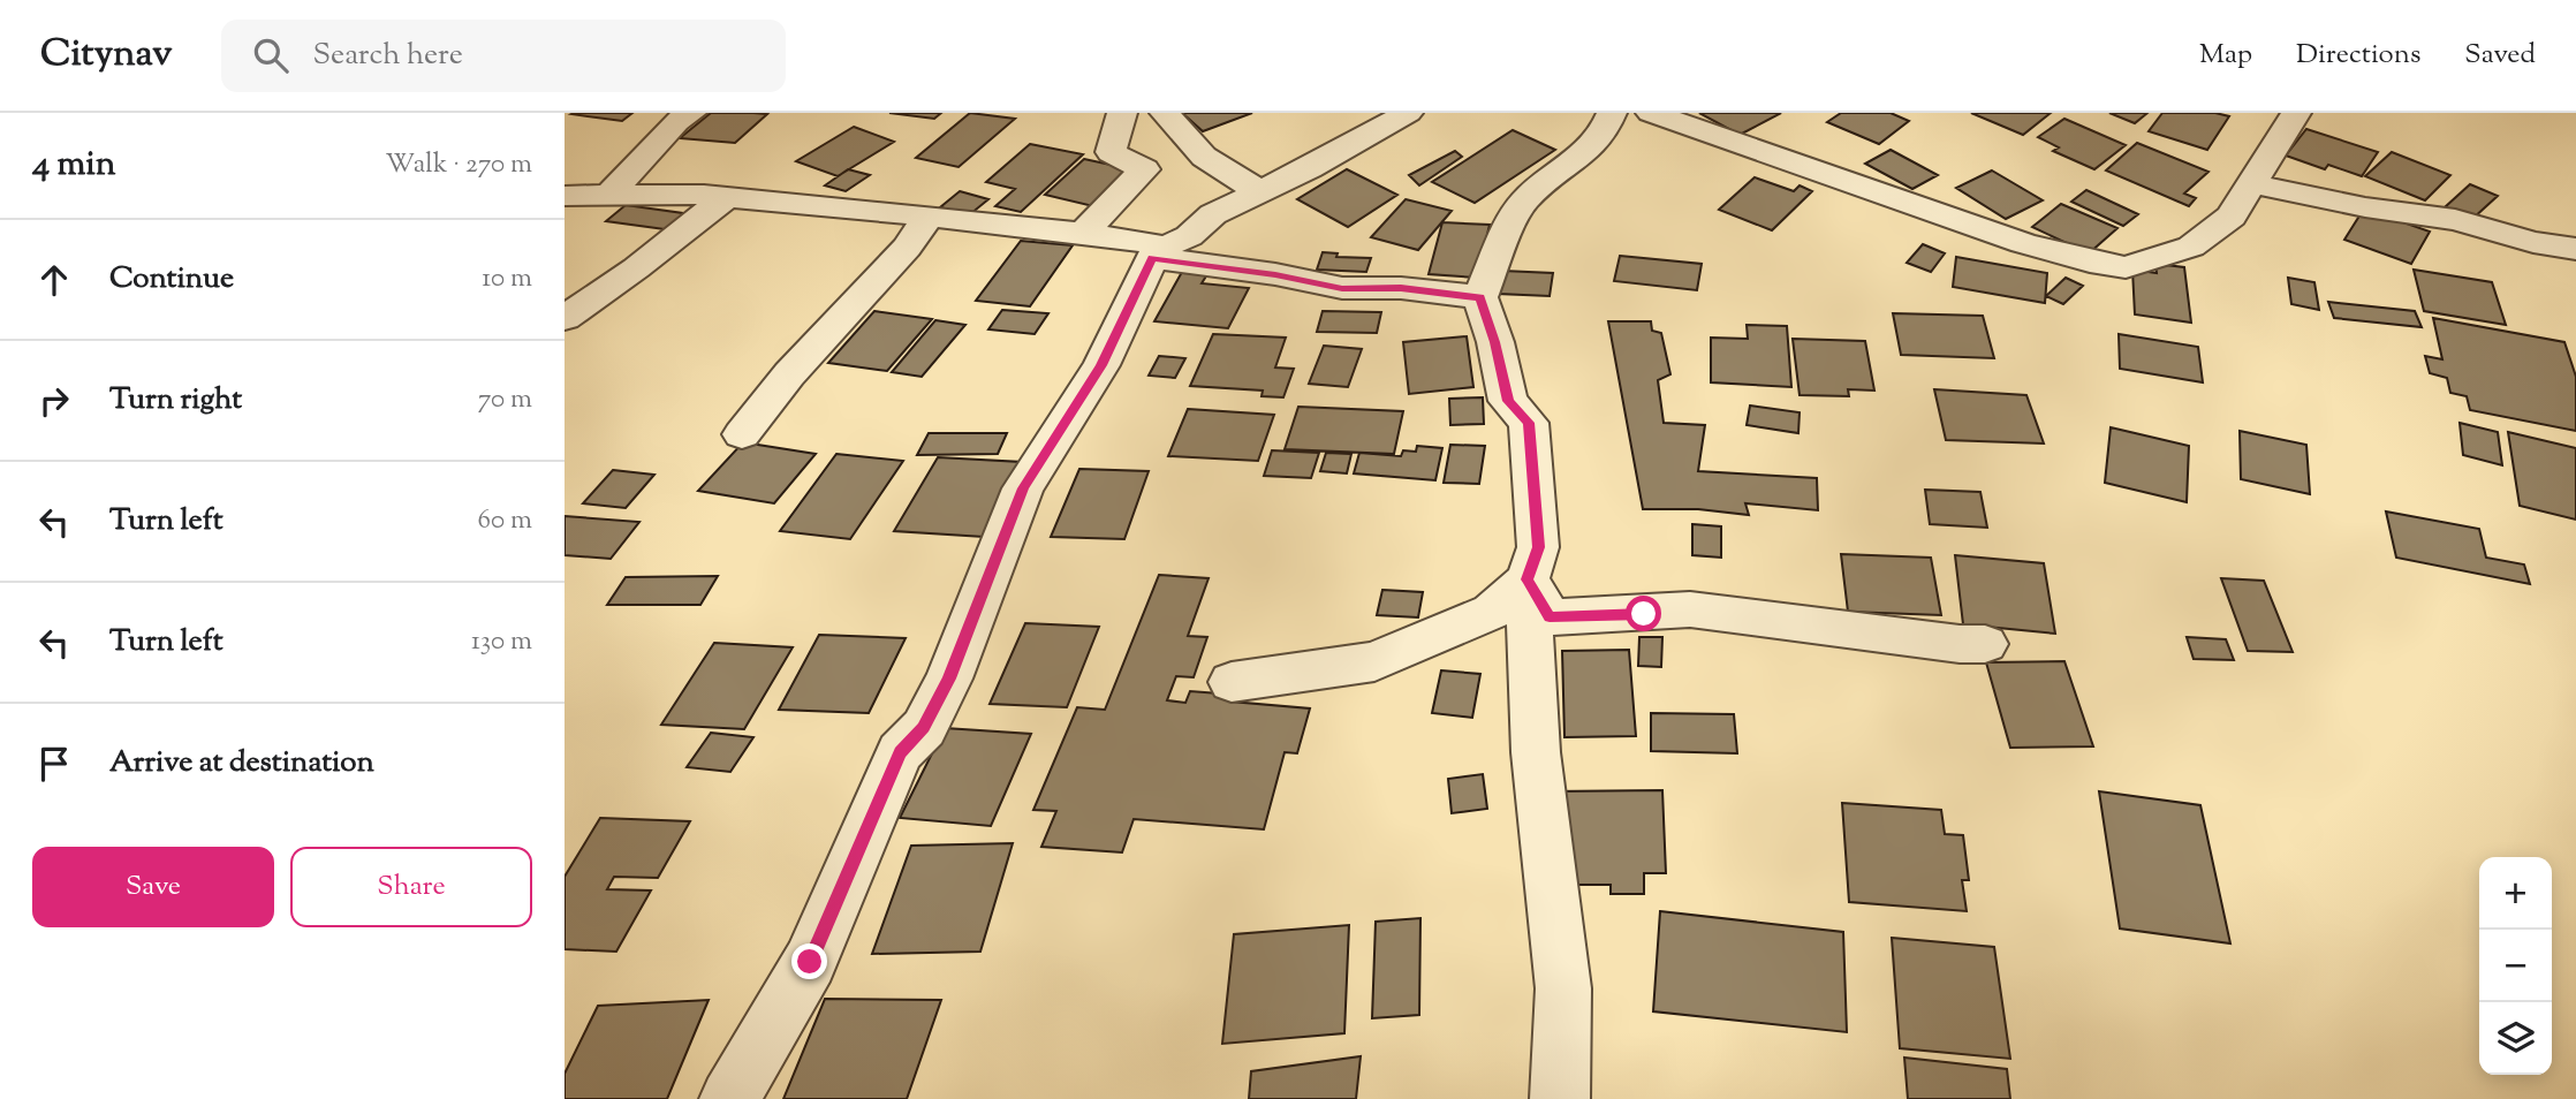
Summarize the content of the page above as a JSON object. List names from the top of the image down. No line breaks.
{"page":{"header":"Citynav","search":"Search here","nav":["Map","Directions","Saved"],"heading":["4 min","Walk · 270 m"],"list":[["Continue","10 m"],["Turn right","70 m"],["Turn left","60 m"],["Turn left","130 m"],"Arrive at destination"],"buttons":["Save","Share"],"map_buttons":["+","−"]}}
